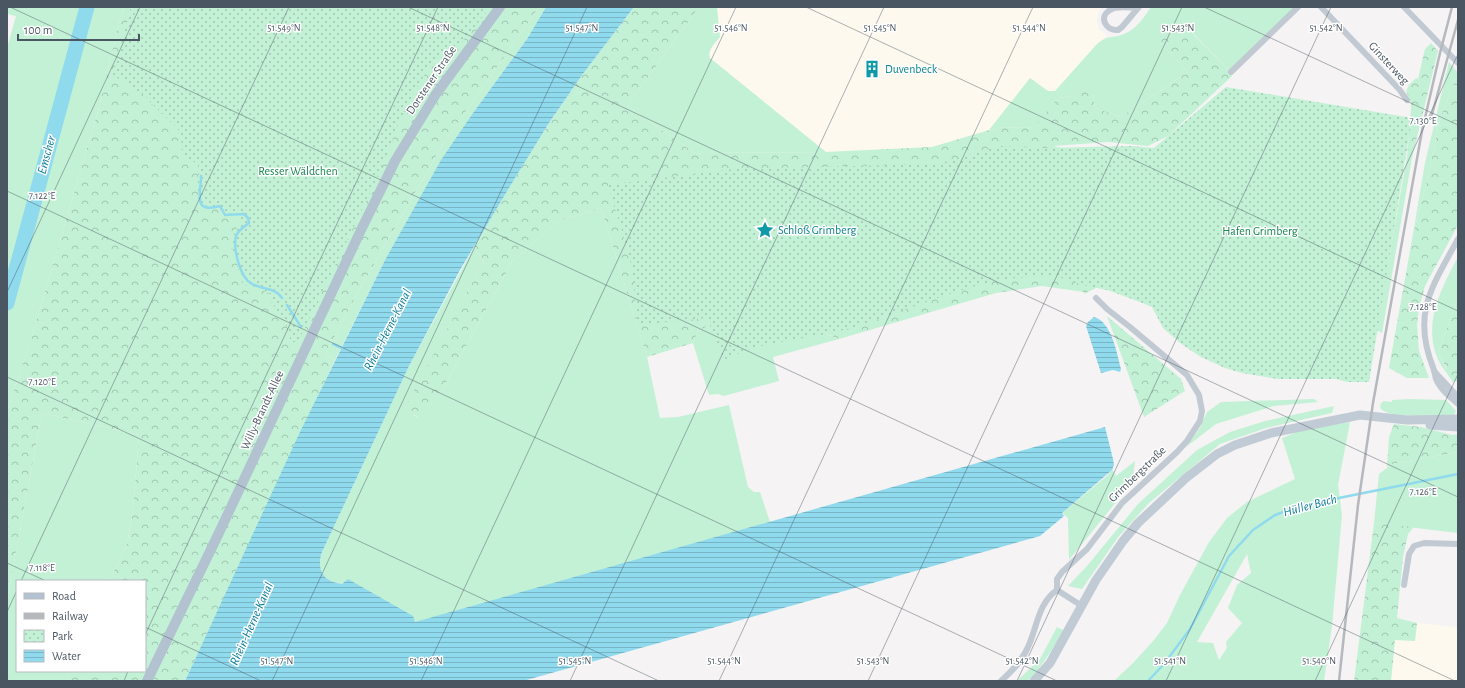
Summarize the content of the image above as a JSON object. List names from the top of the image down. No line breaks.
{"streets":{"main road":["Dorstener Straße","Willy-Brandt-Allee"],"street":["Ginsterweg","Grimbergstraße"]},"crossings":[["Dorstener Straße","Willy-Brandt-Allee"]],"water":["Emscher","Rhein-Herne-Kanal","Hüller Bach"],"parks":["Resser Wäldchen","Hafen Grimberg"],"places":{"building":["Duvenbeck"],"place":["Schloß Grimberg"]},"legend":["Road","Railway","Park","Water"],"scale_bar":"100 m","coordinates":["51.549°N","51.548°N","51.547°N","51.546°N","51.545°N","51.544°N","51.543°N","51.542°N","7.130°E","7.122°E","7.128°E","7.120°E","7.126°E","7.118°E","51.540°N","51.541°N"]}
